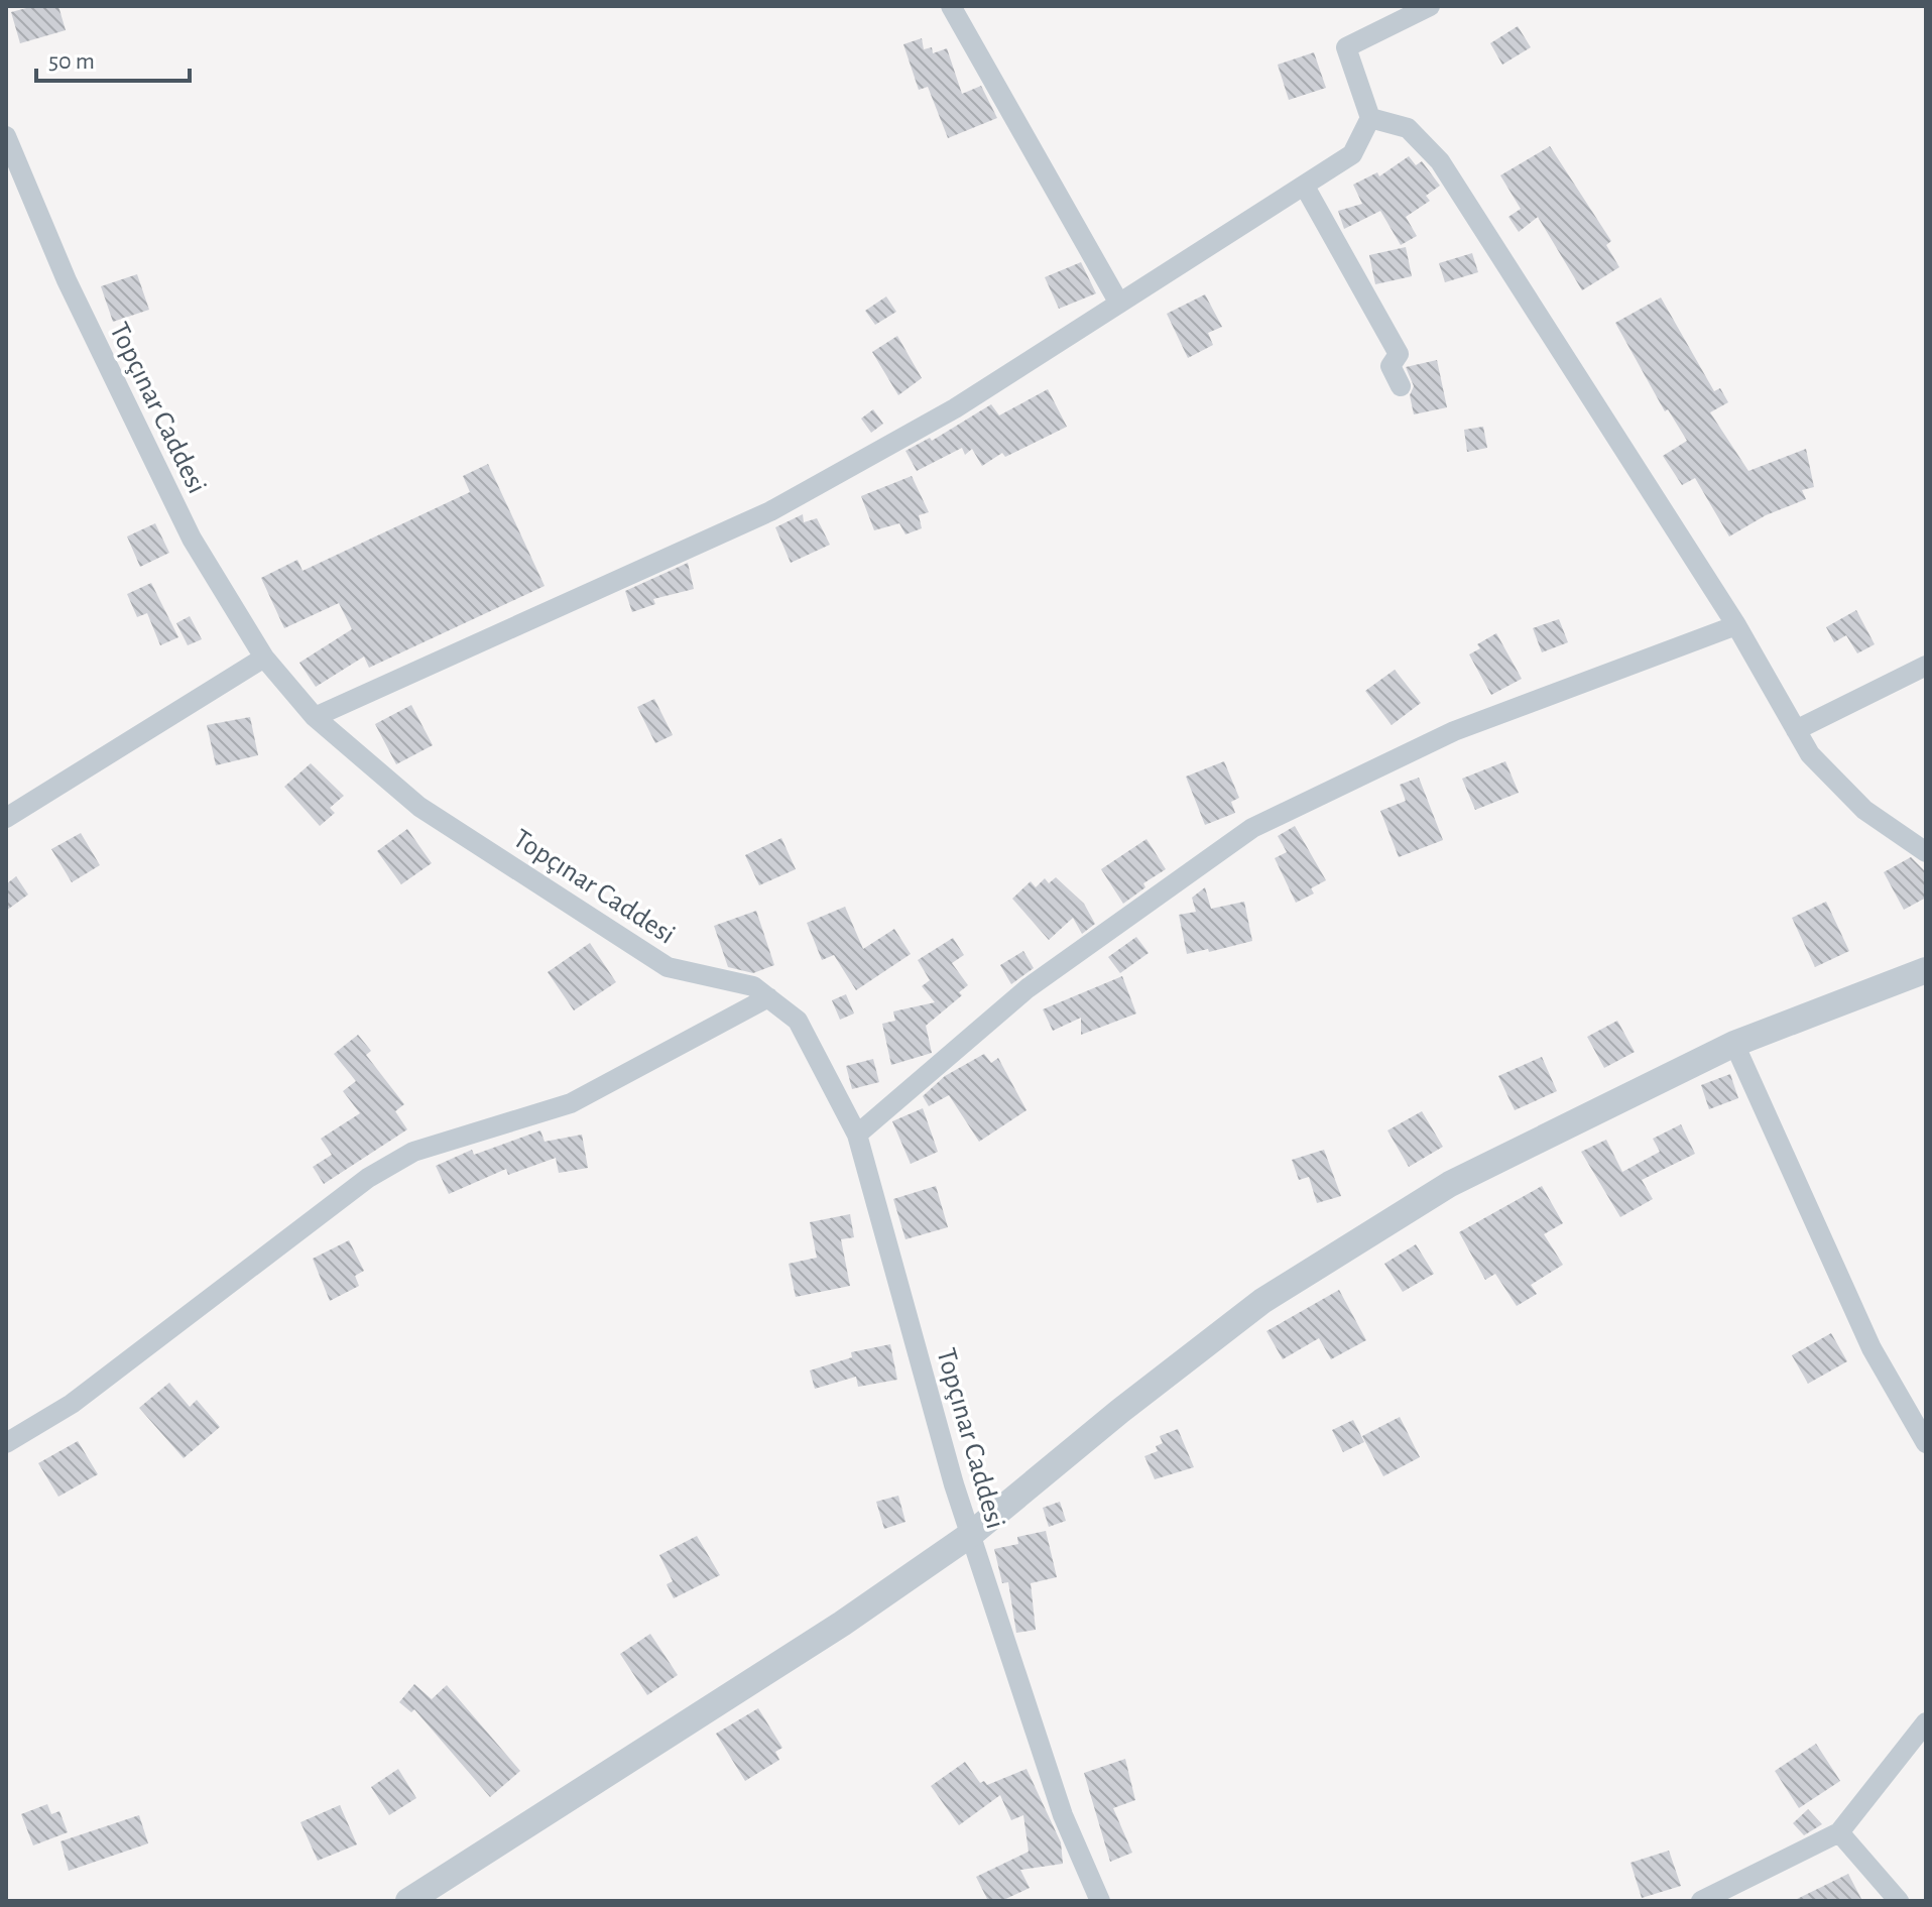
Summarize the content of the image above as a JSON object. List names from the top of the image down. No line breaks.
{"streets":{"street":["Topçınar Caddesi"]},"scale_bar":"50 m"}
